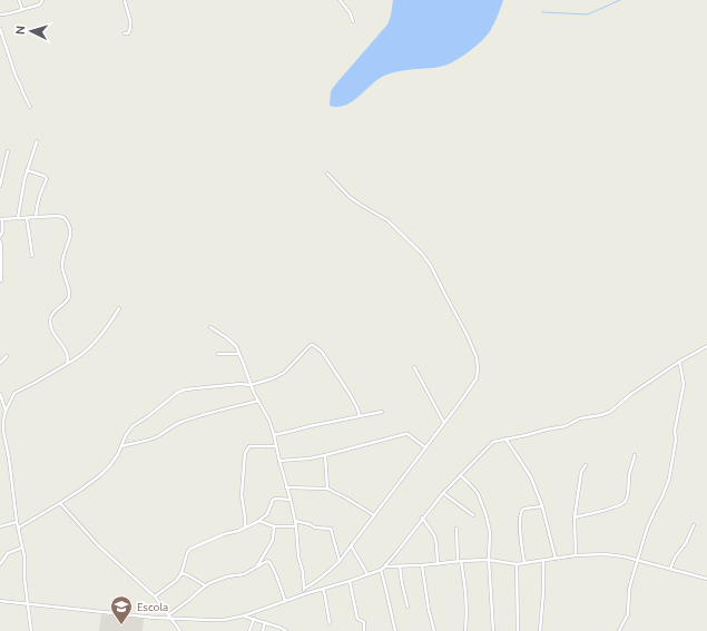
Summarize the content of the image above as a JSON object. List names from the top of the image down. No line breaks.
{"places":{"school or university":["Escola"]},"north":"left"}
